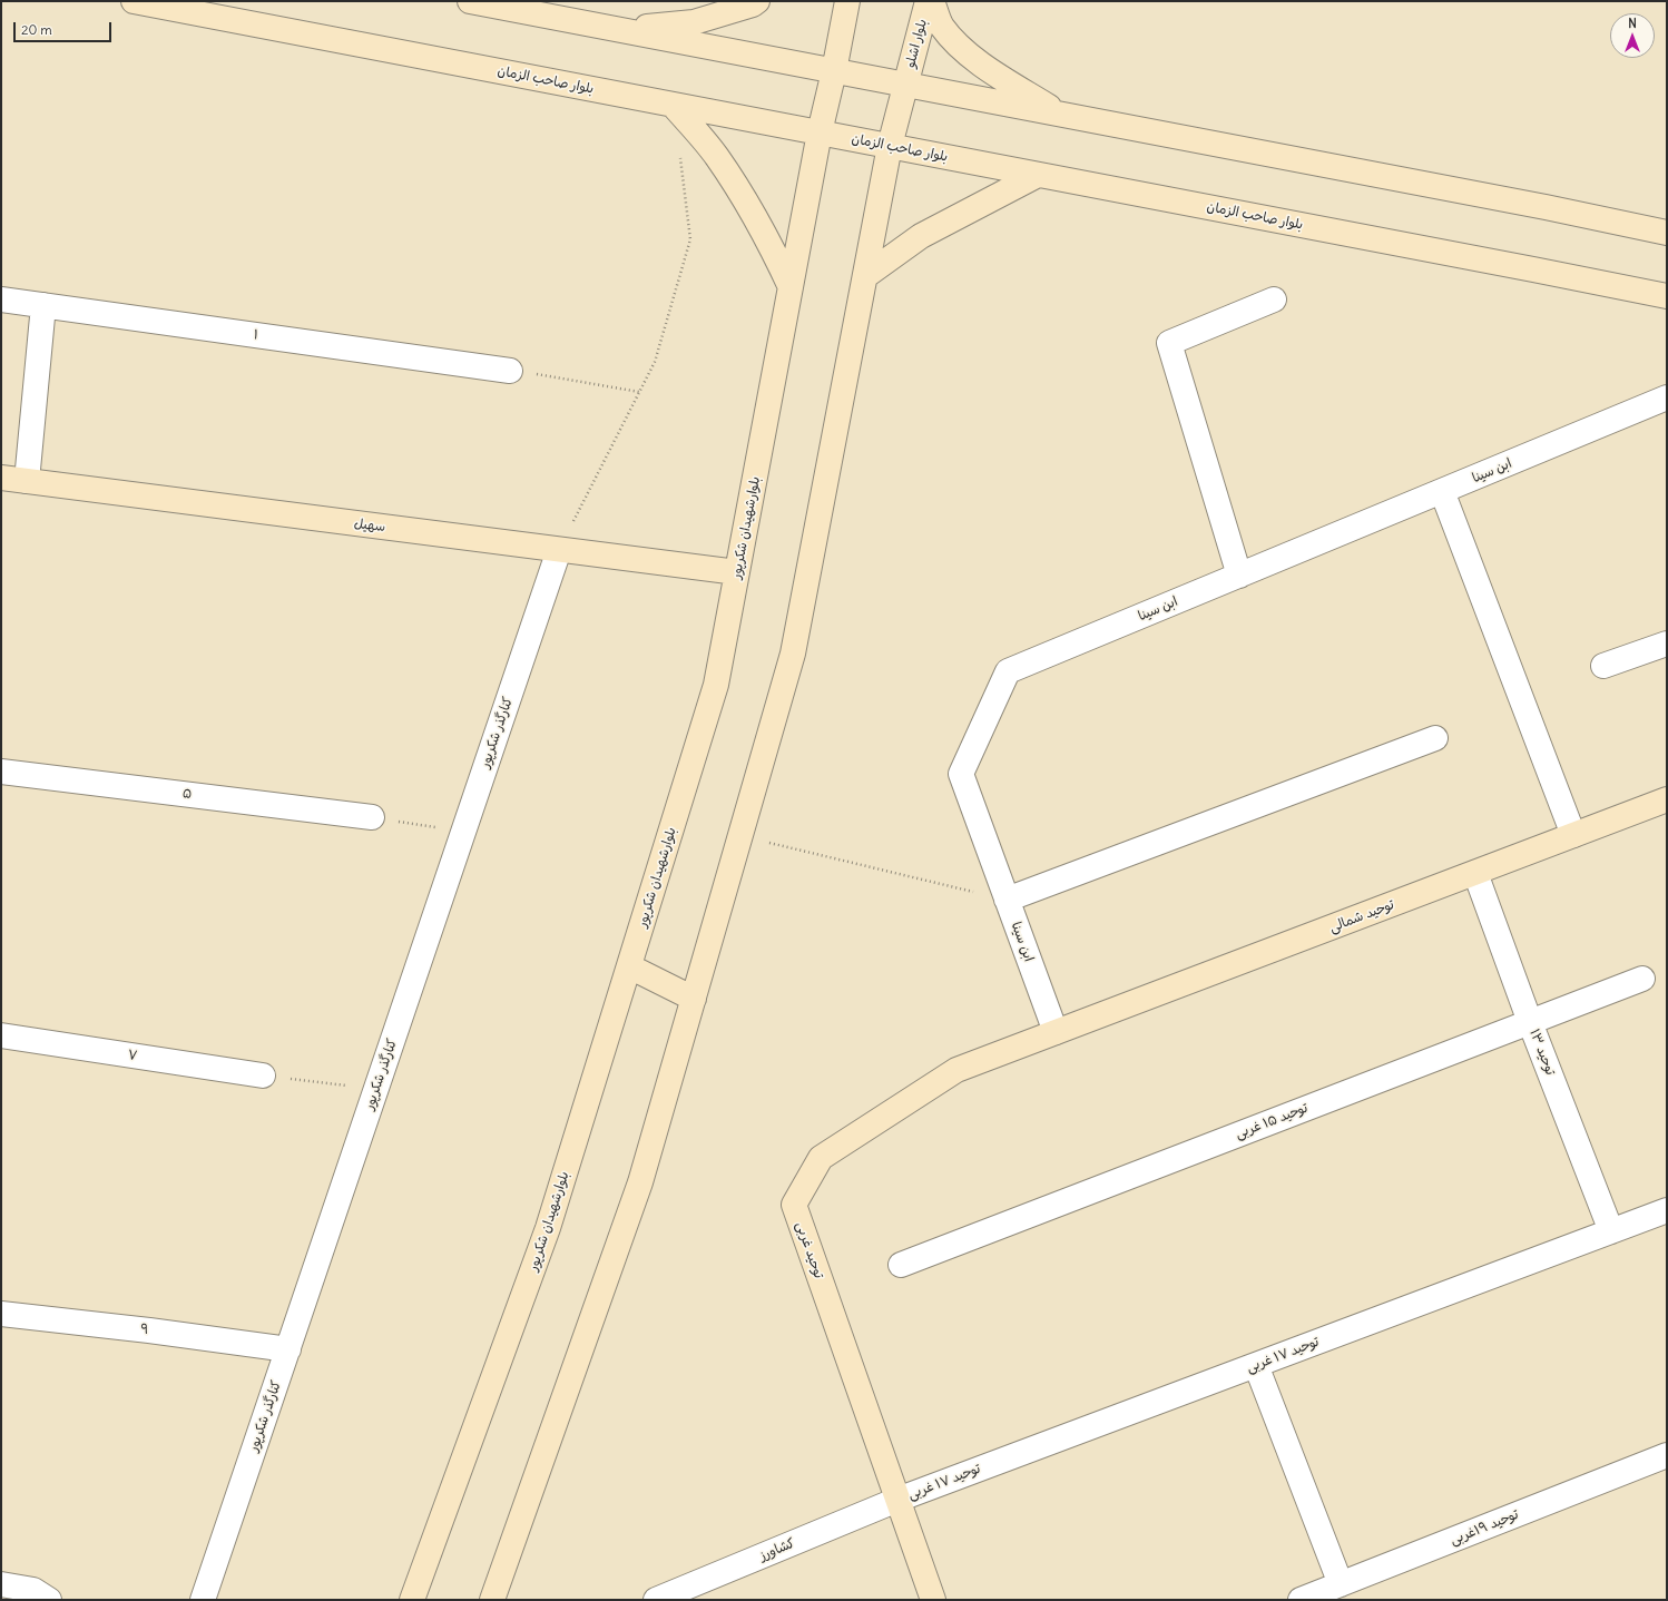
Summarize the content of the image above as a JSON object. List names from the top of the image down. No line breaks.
{"streets":{"main road":["بلوار اشلو","بلوار صاحب الزمان","سهیل","بلوارشهیدان شکرپور","توحید شمالی","توحید غربی"],"street":["۱","ابن سینا","کنارگذر شکرپور","۵","توحید ۱۳","۷","توحید ۱۵ غربی","۹","توحید ۱۷ غربی","توحید ۱۹غربی","کشاورز"]},"crossings":[["بلوار اشلو","بلوار صاحب الزمان"],["بلوار صاحب الزمان","بلوارشهیدان شکرپور"],["ابن سینا","توحید شمالی"],["ابن سینا","توحید غربی"],["سهیل","بلوارشهیدان شکرپور"],["سهیل","کنارگذر شکرپور"],["کنارگذر شکرپور","۹"],["توحید شمالی","توحید ۱۳"],["توحید شمالی","توحید غربی"],["توحید ۱۳","توحید ۱۵ غربی"],["توحید ۱۳","توحید ۱۷ غربی"],["توحید غربی","توحید ۱۷ غربی"],["توحید غربی","کشاورز"],["توحید ۱۷ غربی","کشاورز"]],"scale_bar":"20 m","north":"top"}
